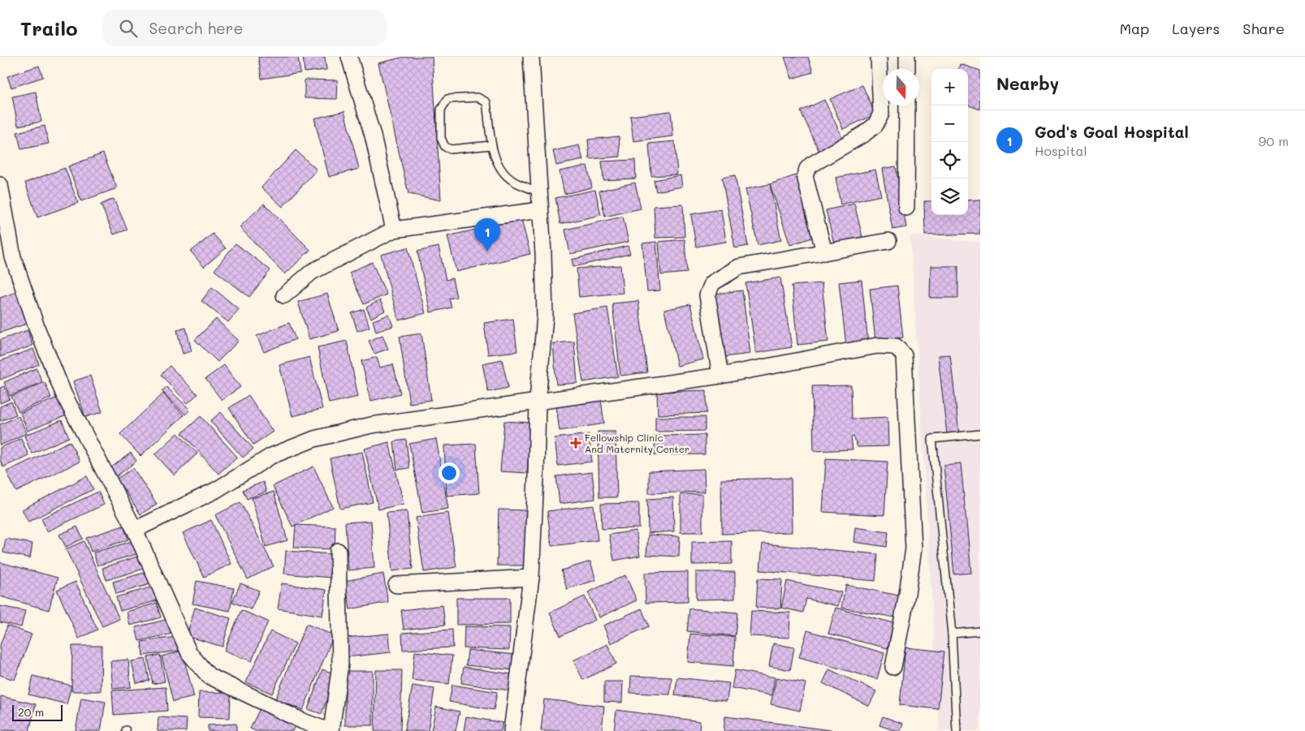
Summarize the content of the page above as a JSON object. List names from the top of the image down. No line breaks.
{"places":{"health":["Fellowship Clinic And Maternity Center"]},"scale_bar":"20 m","north":"bottom","page":{"header":"Trailo","search":"Search here","nav":["Map","Layers","Share"],"heading":"Nearby","map_buttons":["+","−"],"list":[{"mark":"1","name":"God's Goal Hospital","note":"Hospital","value":"90 m"}],"pins":"1","scale":"20 m"}}
